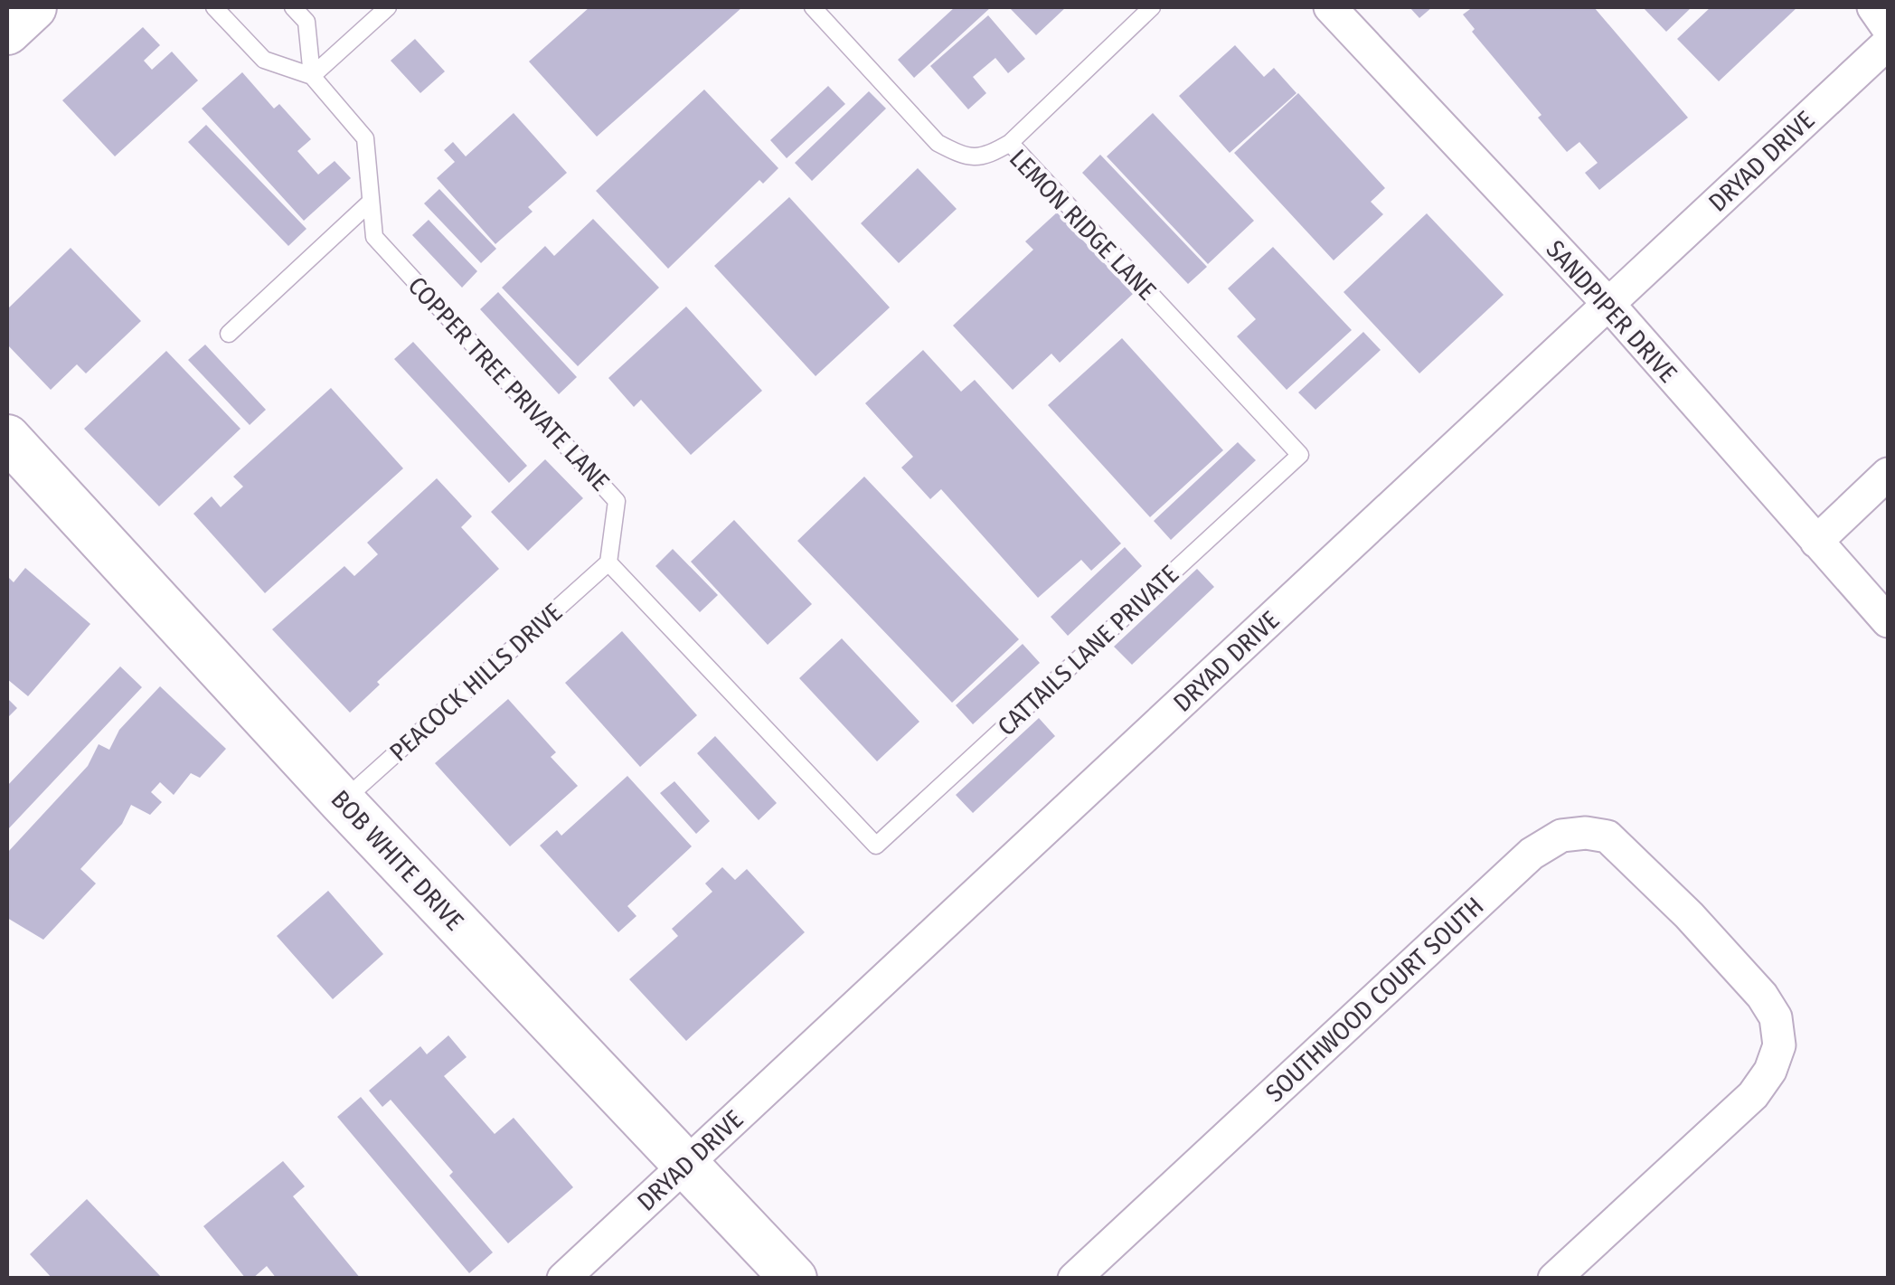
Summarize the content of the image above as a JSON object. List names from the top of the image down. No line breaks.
{"streets":{"street":["DRYAD DRIVE","SANDPIPER DRIVE","BOB WHITE DRIVE","SOUTHWOOD COURT SOUTH"],"lane":["LEMON RIDGE LANE","COPPER TREE PRIVATE LANE","CATTAILS LANE PRIVATE","PEACOCK HILLS DRIVE"]},"crossings":[["DRYAD DRIVE","SANDPIPER DRIVE"],["DRYAD DRIVE","BOB WHITE DRIVE"],["LEMON RIDGE LANE","CATTAILS LANE PRIVATE"],["COPPER TREE PRIVATE LANE","CATTAILS LANE PRIVATE"],["COPPER TREE PRIVATE LANE","PEACOCK HILLS DRIVE"],["CATTAILS LANE PRIVATE","PEACOCK HILLS DRIVE"],["PEACOCK HILLS DRIVE","BOB WHITE DRIVE"]]}
